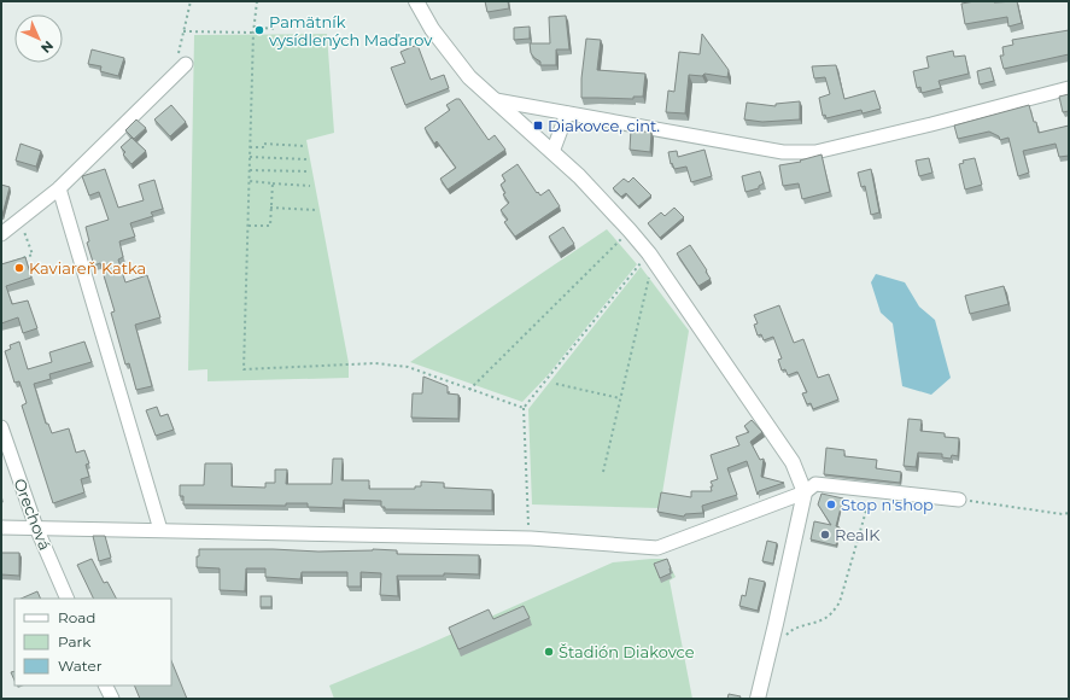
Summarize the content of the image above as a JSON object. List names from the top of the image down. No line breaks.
{"streets":{"street":["Orechová"]},"places":{"other":["Pamätník vysídlených Maďarov","Kaviareň Katka","Stop n'shop","RealK","Štadión Diakovce"],"transit":["Diakovce, cint."]},"legend":["Road","Park","Water"],"north":"bottom right"}
